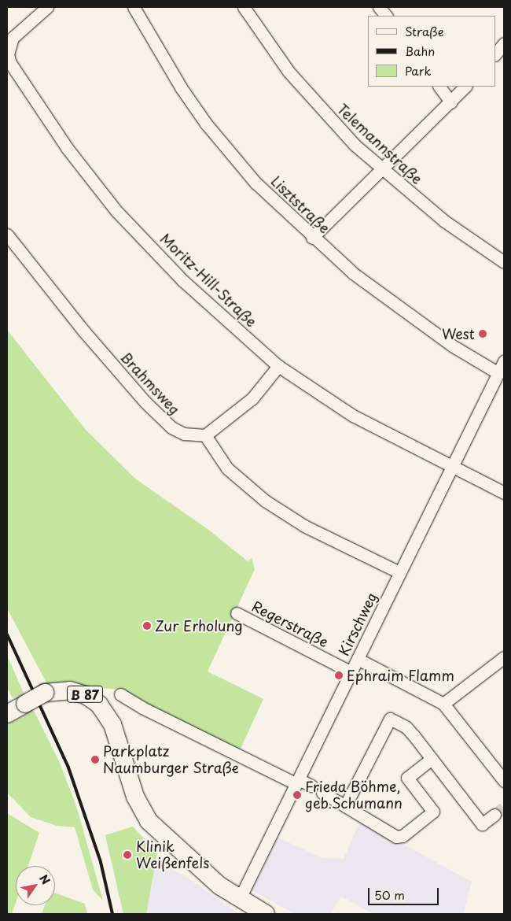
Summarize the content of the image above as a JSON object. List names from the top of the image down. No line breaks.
{"streets":{"main road":["B 87"],"street":["Telemannstraße","Lisztstraße","Moritz-Hill-Straße","Brahmsweg","Regerstraße","Kirschweg"]},"crossings":[["Lisztstraße","Kirschweg"],["Moritz-Hill-Straße","Kirschweg"],["Regerstraße","Kirschweg"],["Kirschweg","B 87"]],"places":["West","Zur Erholung","Ephraim Flamm","Parkplatz Naumburger Straße","Frieda Böhme, geb.Schumann","Klinik Weißenfels"],"legend":["Straße","Bahn","Park"],"scale_bar":"50 m","north":"top right"}
